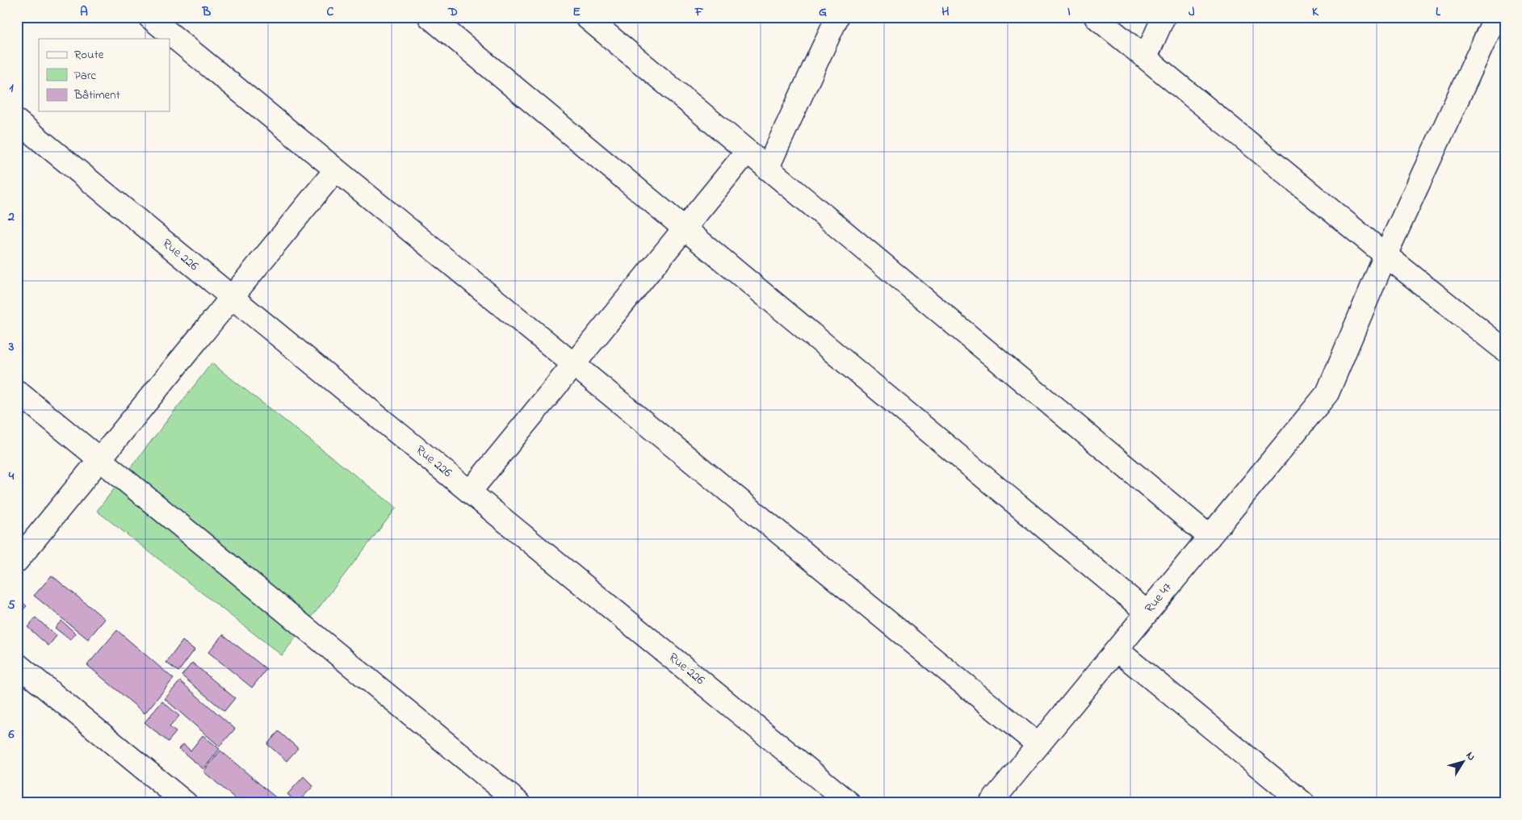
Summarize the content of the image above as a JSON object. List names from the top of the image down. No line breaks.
{"streets":{"street":["Rue 226","Rue 47"]},"legend":["Route","Parc","Bâtiment"],"north":"top right","grid":{"columns":["A","B","C","D","E","F","G","H","I","J","K","L"],"rows":["1","2","3","4","5","6"]}}
